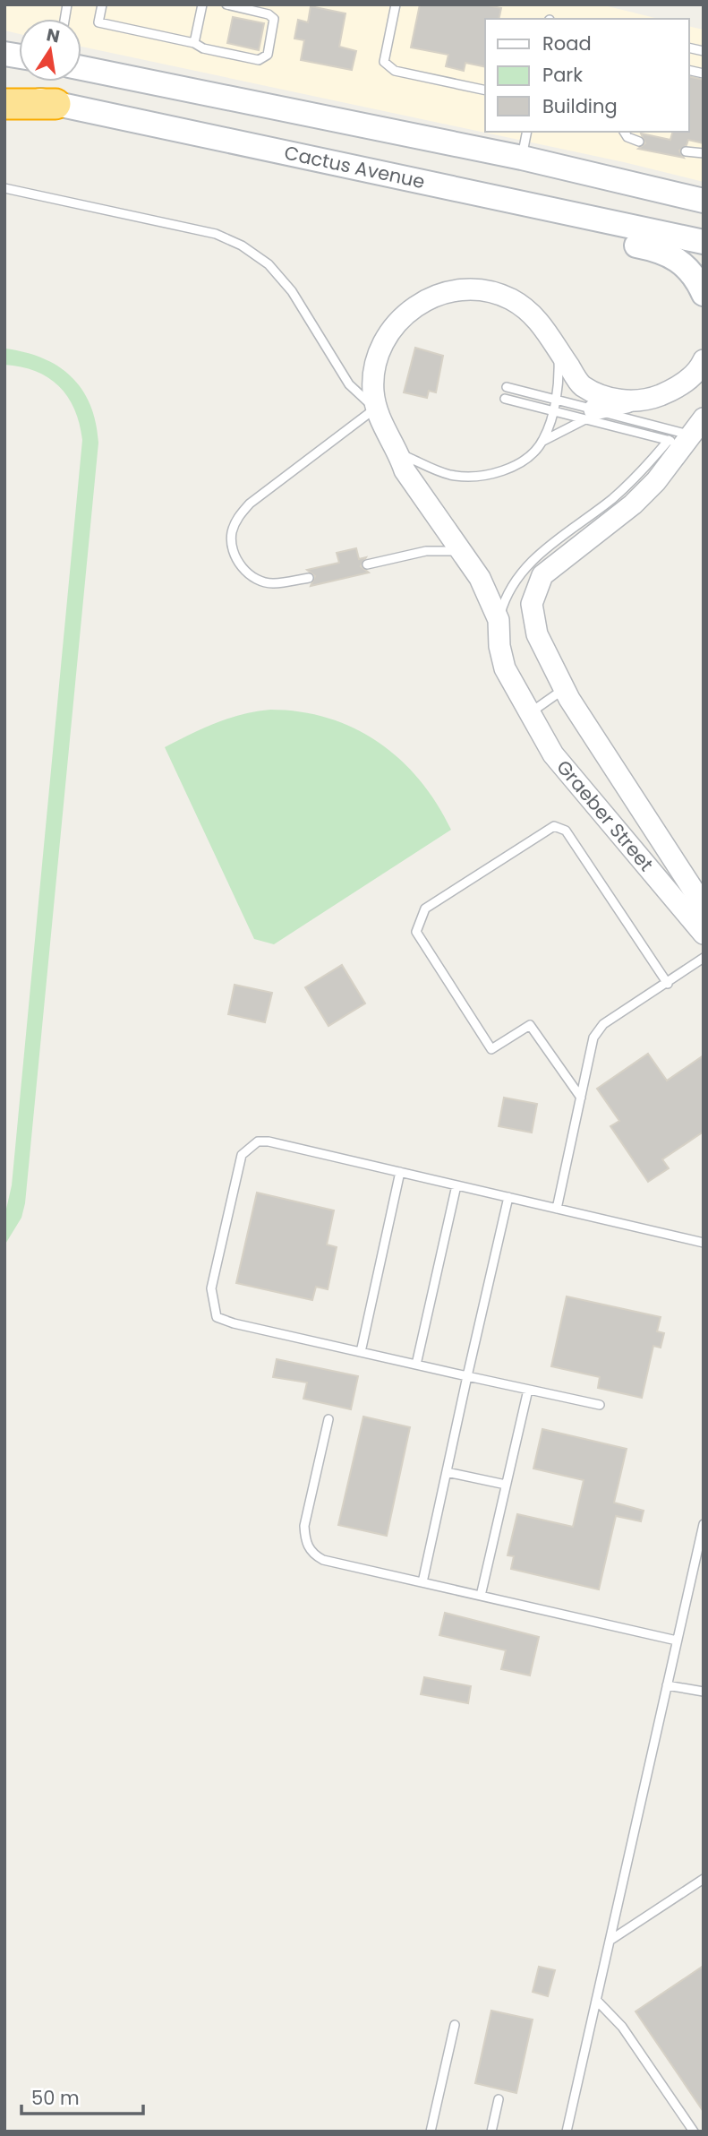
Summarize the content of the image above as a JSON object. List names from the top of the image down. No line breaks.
{"streets":{"main road":["Cactus Avenue"],"street":["Graeber Street"]},"legend":["Road","Park","Building"],"scale_bar":"50 m","north":"top"}
